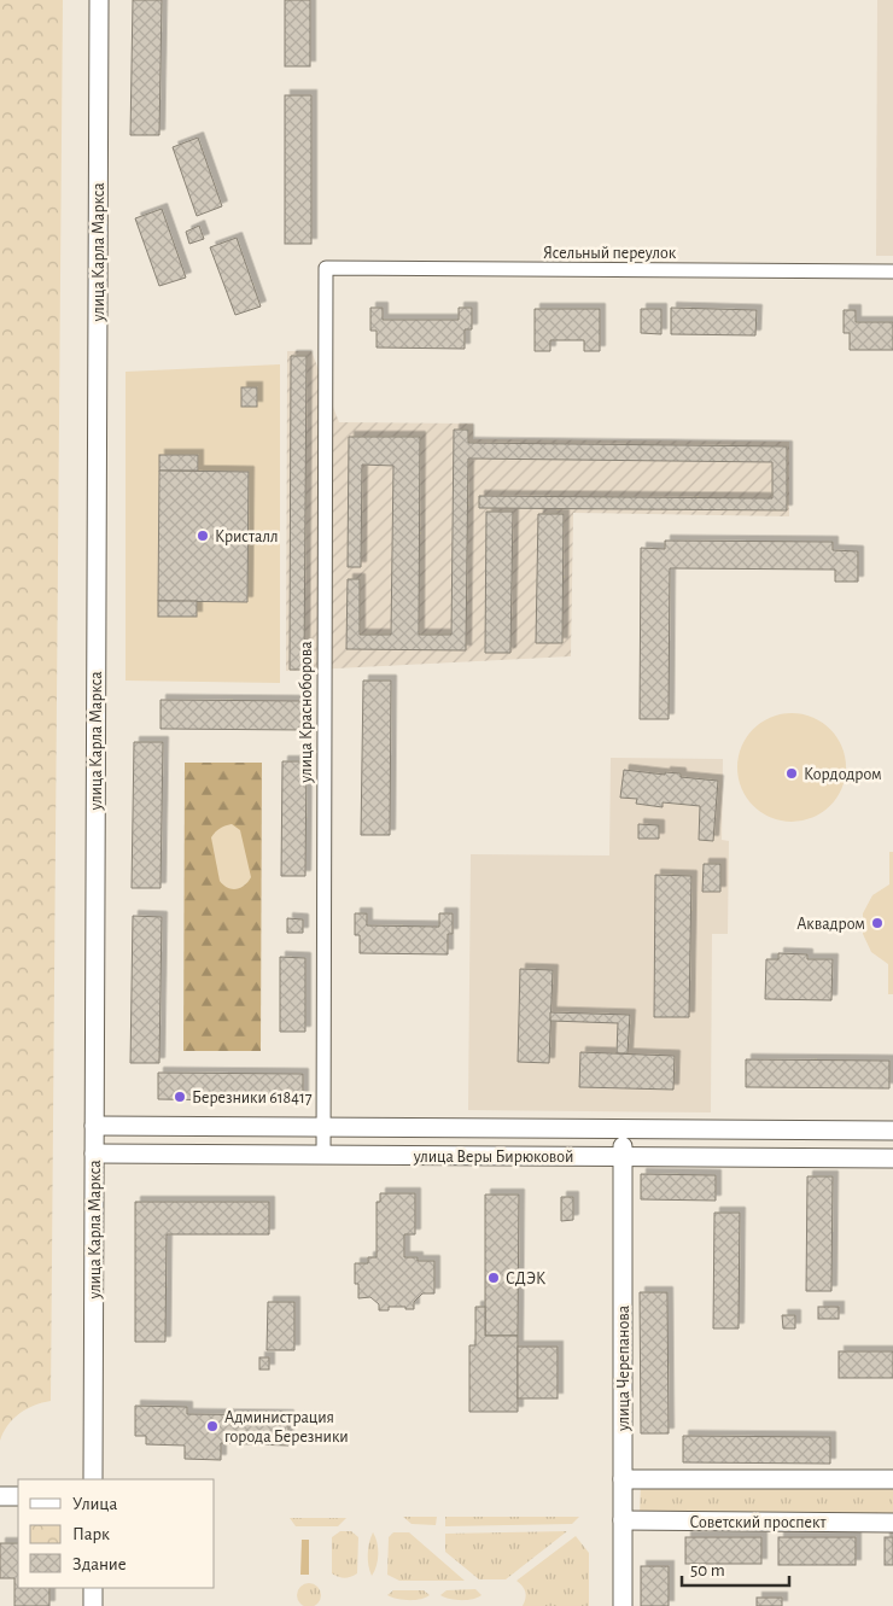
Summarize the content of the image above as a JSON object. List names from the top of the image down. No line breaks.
{"streets":{"street":["улица Карла Маркса","Ясельный переулок","улица Красноборова","улица Веры Бирюковой","улица Черепанова","Советский проспект"]},"crossings":[["улица Карла Маркса","улица Веры Бирюковой"],["Ясельный переулок","улица Красноборова"],["улица Красноборова","улица Веры Бирюковой"],["улица Веры Бирюковой","улица Черепанова"],["улица Черепанова","Советский проспект"]],"places":["Кристалл","Кордодром","Аквадром","Березники 618417","СДЭК","Администрация города Березники"],"legend":["Улица","Парк","Здание"],"scale_bar":"50 m"}
